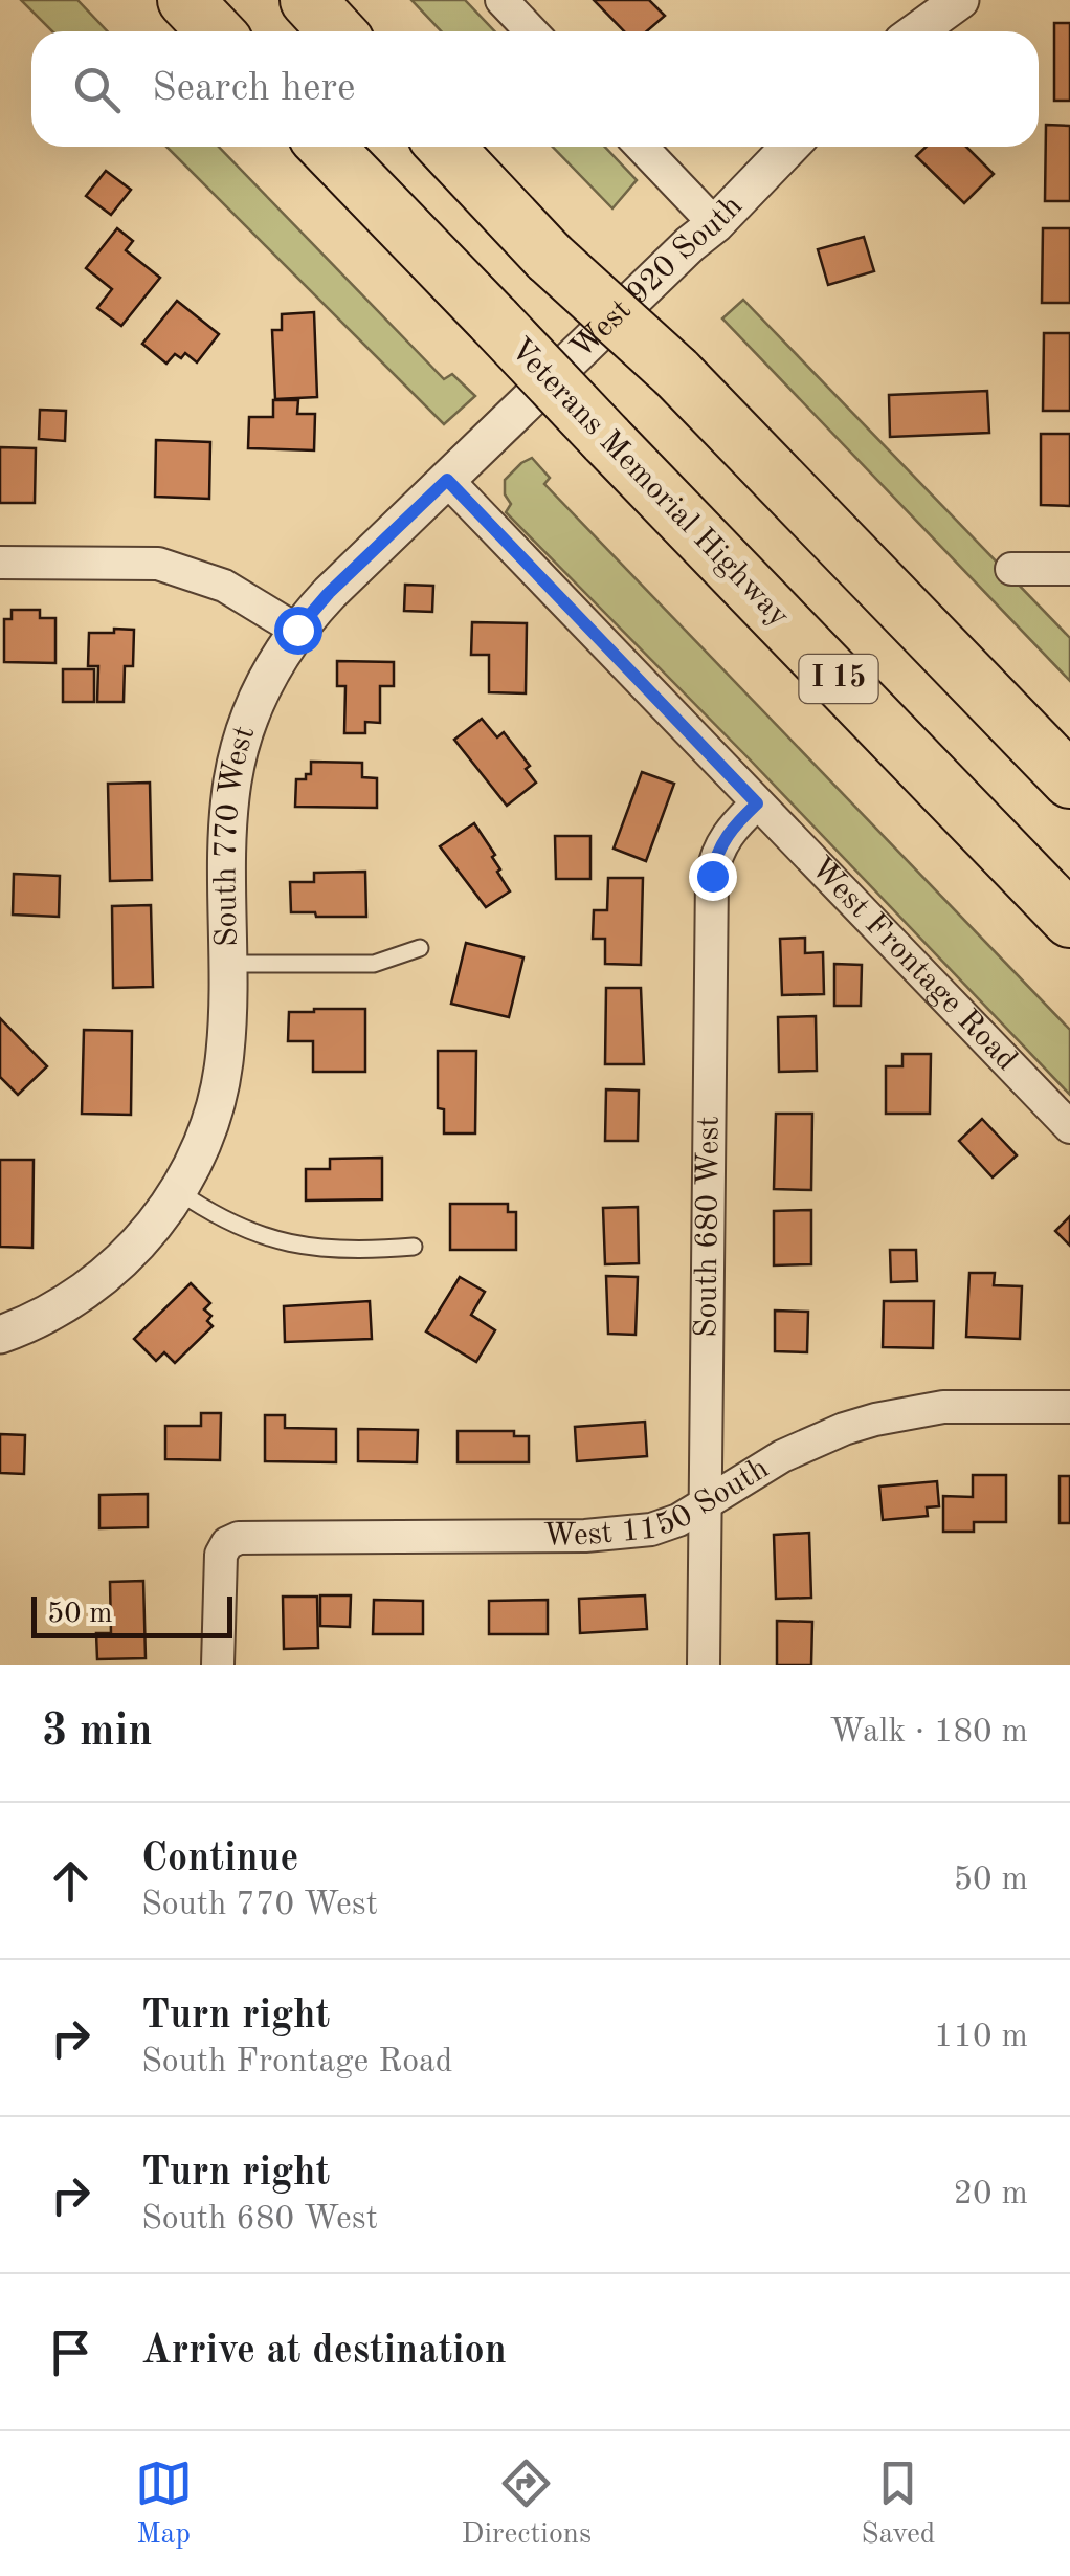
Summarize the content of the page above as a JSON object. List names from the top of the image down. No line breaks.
{"streets":{"highway":["Veterans Memorial Highway","I 15"],"street":["West 920 South","South 770 West","West Frontage Road","South 680 West","West 1150 South"]},"crossings":[["West 920 South","South 770 West"],["South 770 West","West Frontage Road"],["West Frontage Road","South 680 West"],["South 680 West","West 1150 South"]],"scale_bar":"50 m","page":{"search":"Search here","scale":"50 m","heading":["3 min","Walk · 180 m"],"list":[["Continue","South 770 West","50 m"],["Turn right","South Frontage Road","110 m"],["Turn right","South 680 West","20 m"],"Arrive at destination"],"nav":["Map","Directions","Saved"]}}
